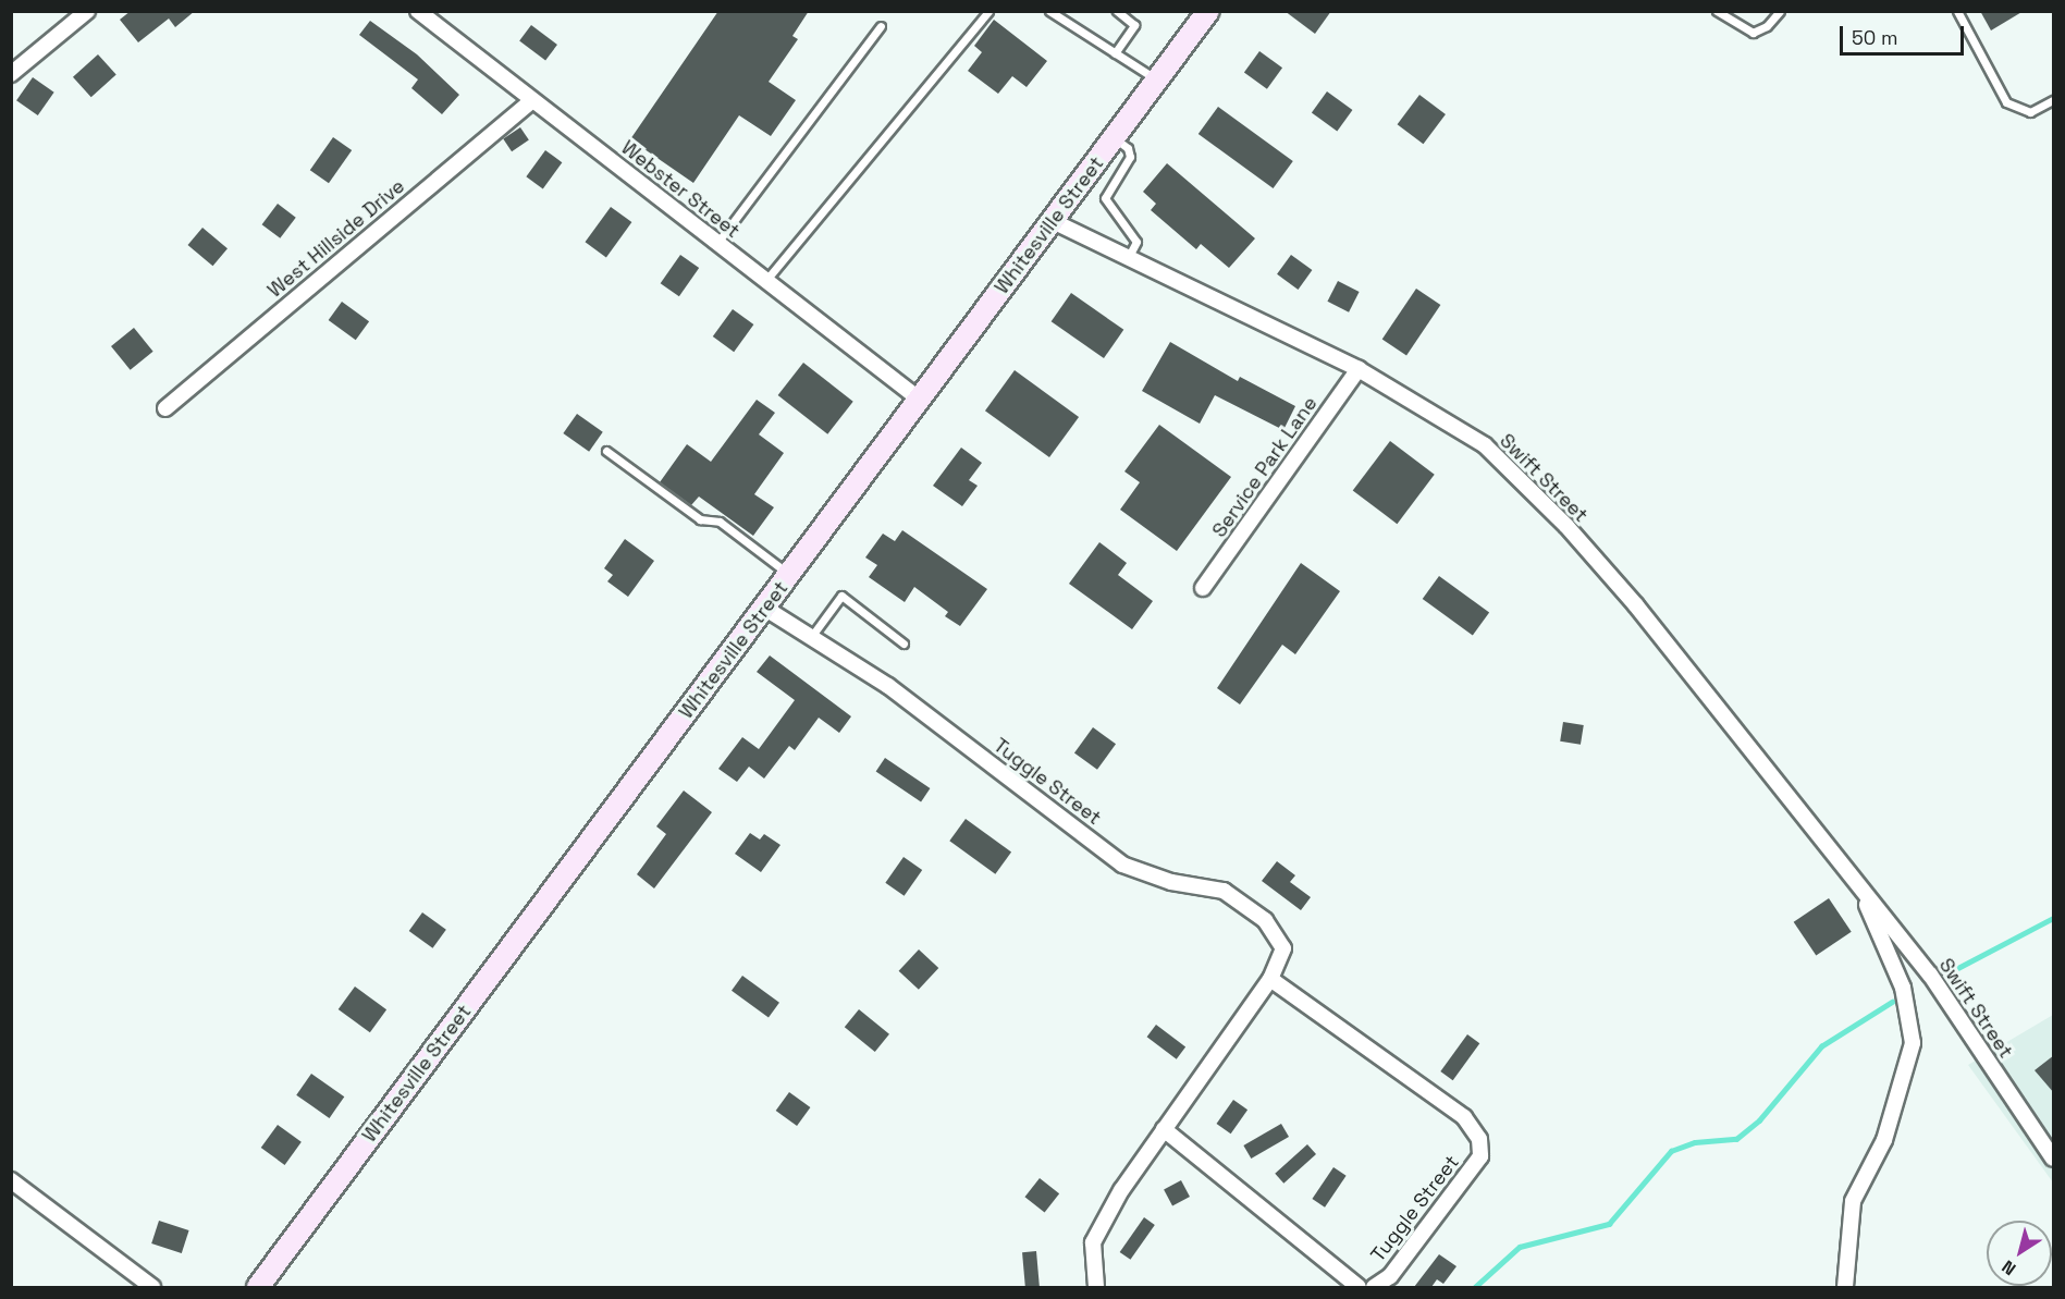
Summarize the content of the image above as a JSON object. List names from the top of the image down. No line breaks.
{"streets":{"main road":["Whitesville Street"],"street":["Webster Street","West Hillside Drive","Service Park Lane","Swift Street","Tuggle Street"]},"crossings":[["Webster Street","Whitesville Street"],["Webster Street","West Hillside Drive"],["Whitesville Street","Swift Street"],["Whitesville Street","Tuggle Street"],["Service Park Lane","Swift Street"]],"scale_bar":"50 m","north":"bottom left"}
